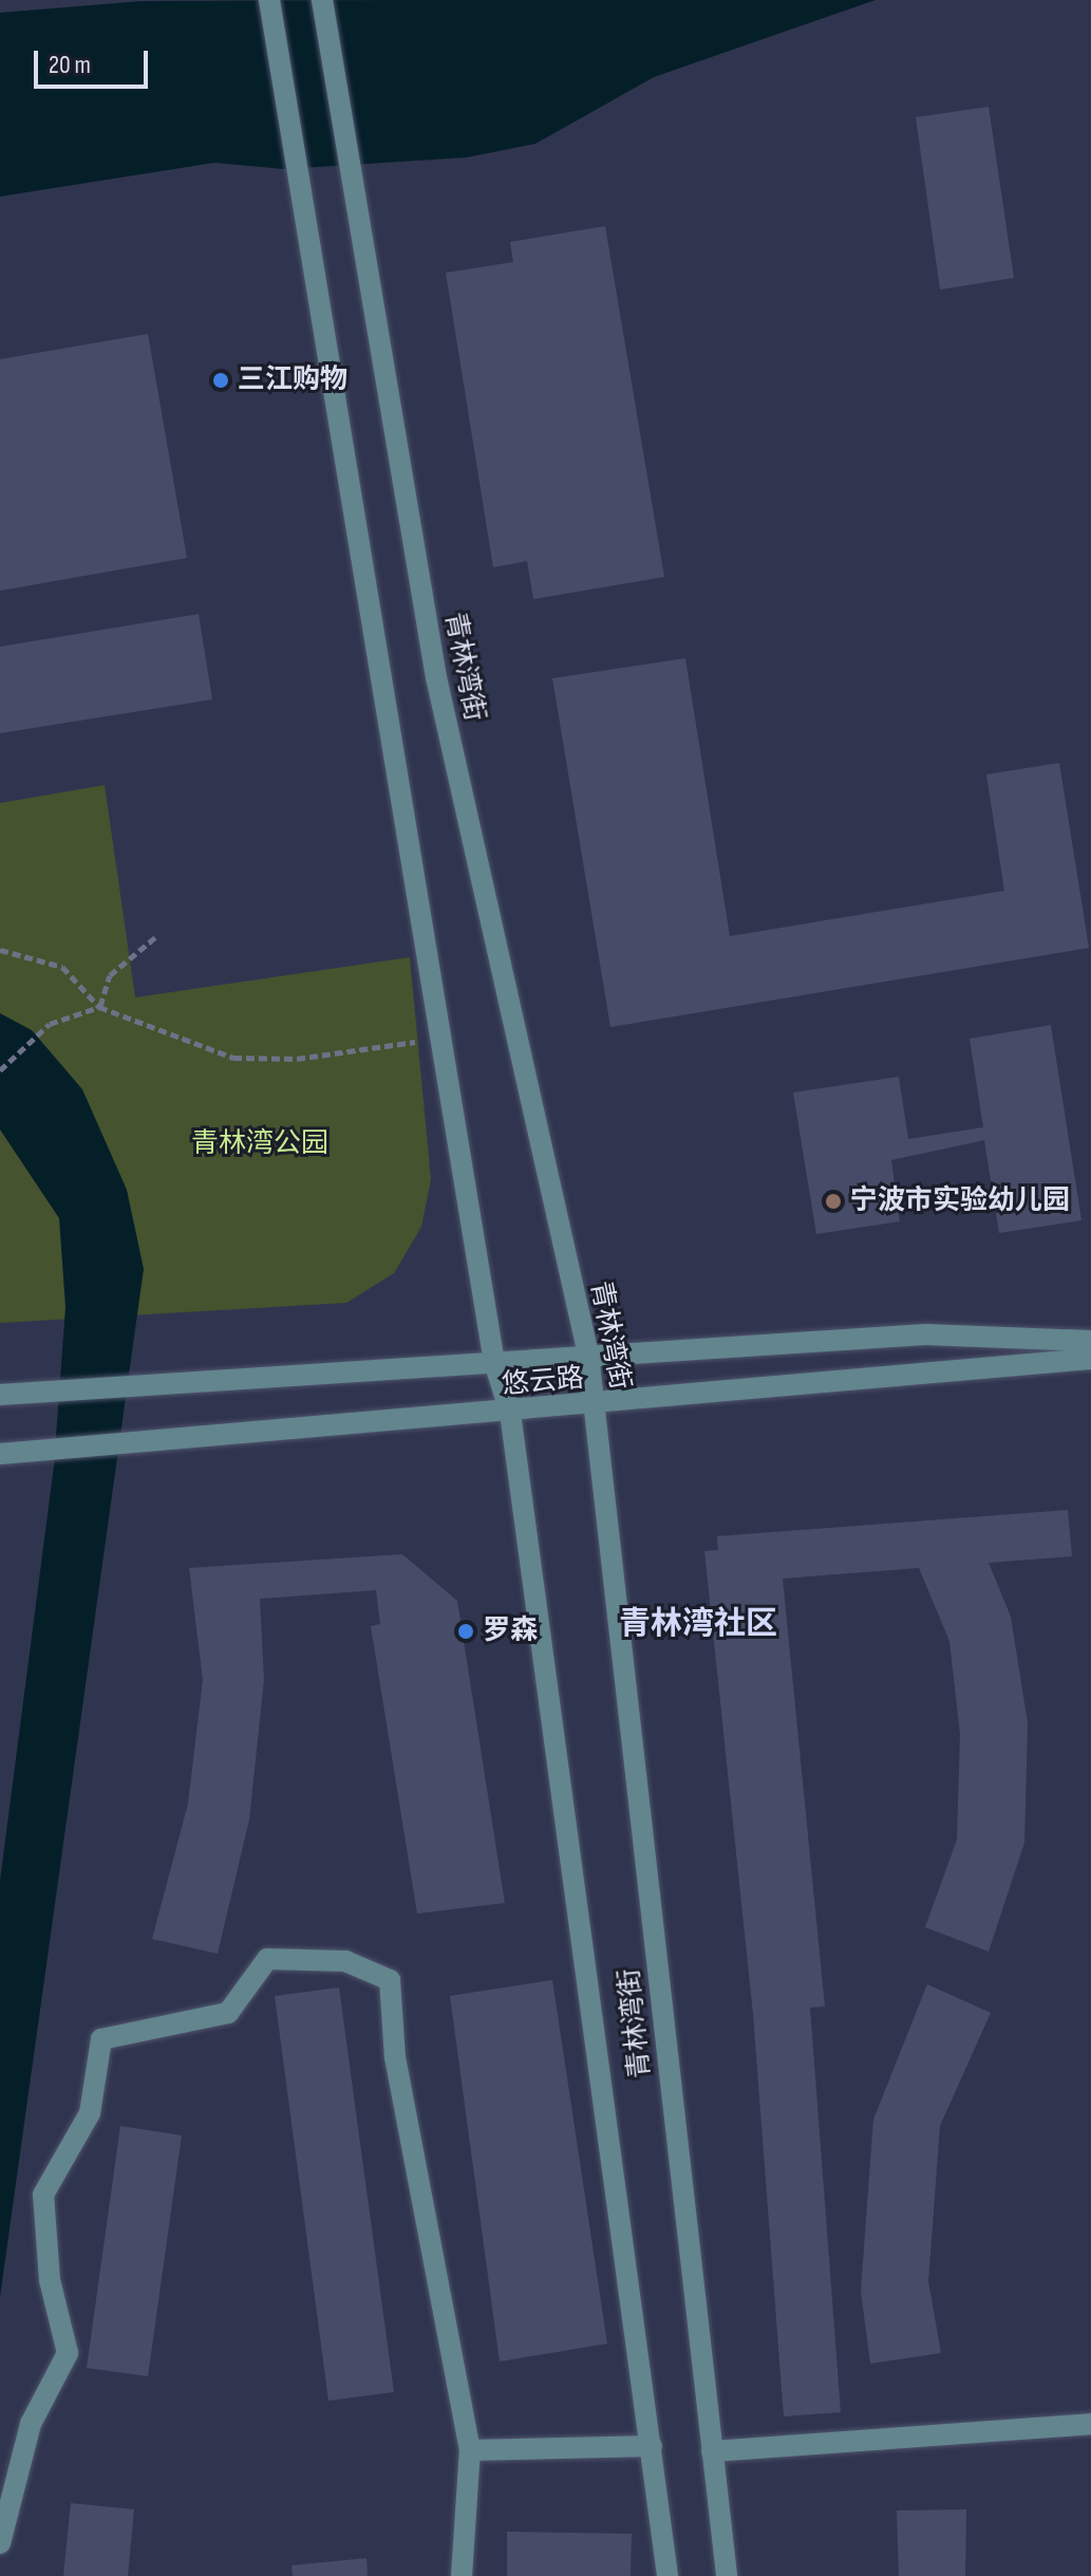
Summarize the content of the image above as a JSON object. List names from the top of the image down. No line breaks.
{"streets":{"street":["青林湾街","悠云路"]},"crossings":[["青林湾街","悠云路"]],"districts":["青林湾社区"],"parks":["青林湾公园"],"places":["三江购物","宁波市实验幼儿园","罗森"],"scale_bar":"20 m"}
